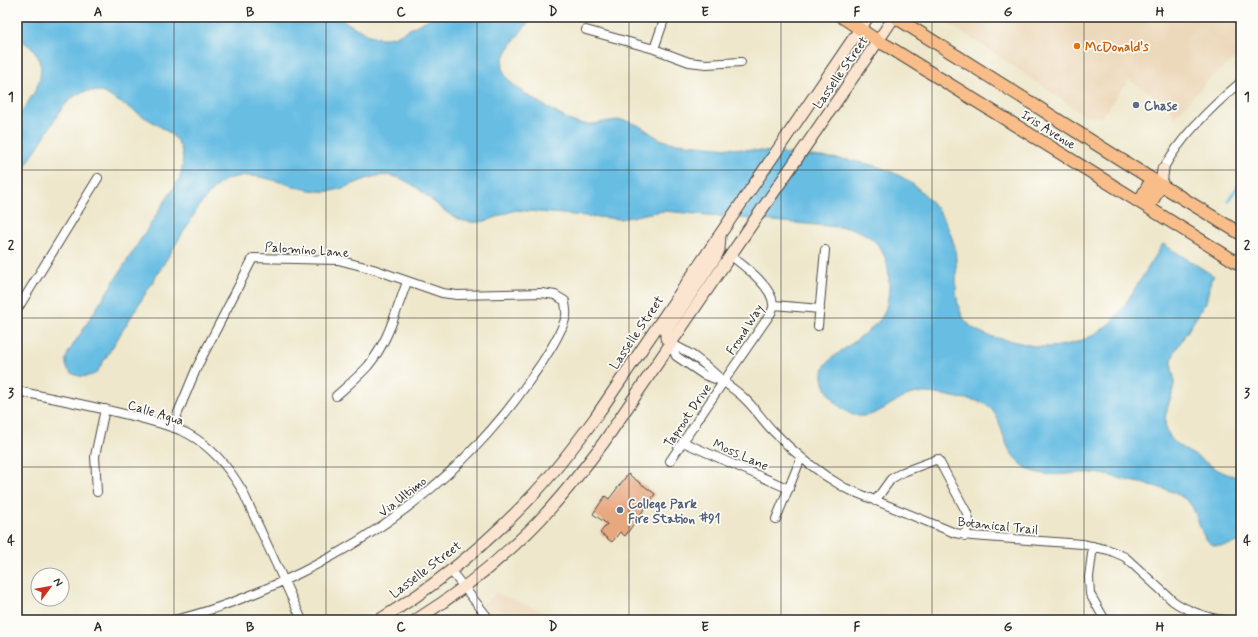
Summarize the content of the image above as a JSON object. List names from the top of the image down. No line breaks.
{"streets":{"main road":["Lasselle Street","Iris Avenue"],"street":["Palomino Lane","Frond Way","Calle Agua","Taproot Drive","Moss Lane","Via Ultimo","Botanical Trail"]},"crossings":[["Lasselle Street","Iris Avenue"],["Lasselle Street","Frond Way"],["Lasselle Street","Botanical Trail"],["Palomino Lane","Calle Agua"],["Palomino Lane","Via Ultimo"],["Frond Way","Taproot Drive"],["Frond Way","Botanical Trail"],["Calle Agua","Via Ultimo"],["Taproot Drive","Moss Lane"],["Taproot Drive","Botanical Trail"]],"places":["McDonald's","Chase","College Park Fire Station #91"],"north":"top right","grid":{"columns":["A","B","C","D","E","F","G","H"],"rows":["1","2","3","4"]}}
